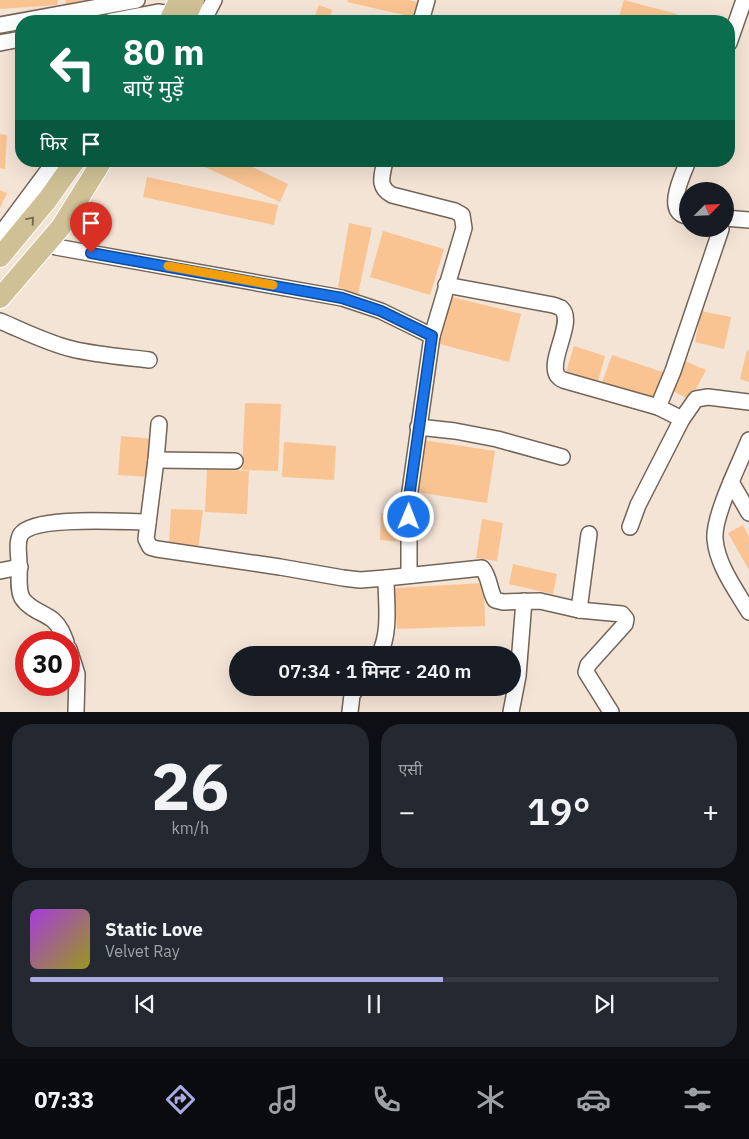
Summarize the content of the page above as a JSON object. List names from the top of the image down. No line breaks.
{"north":"top right","page":{"turn":["80 m","बाएँ मुड़ें"],"then":"फिर","limit":"30","trip":"07:34 · 1 मिनट · 240 m","tile":[["26","km/h"],"एसी"],"heat":["−","19°","+"],"song":["Static Love","Velvet Ray"],"tabs":"07:33"}}
